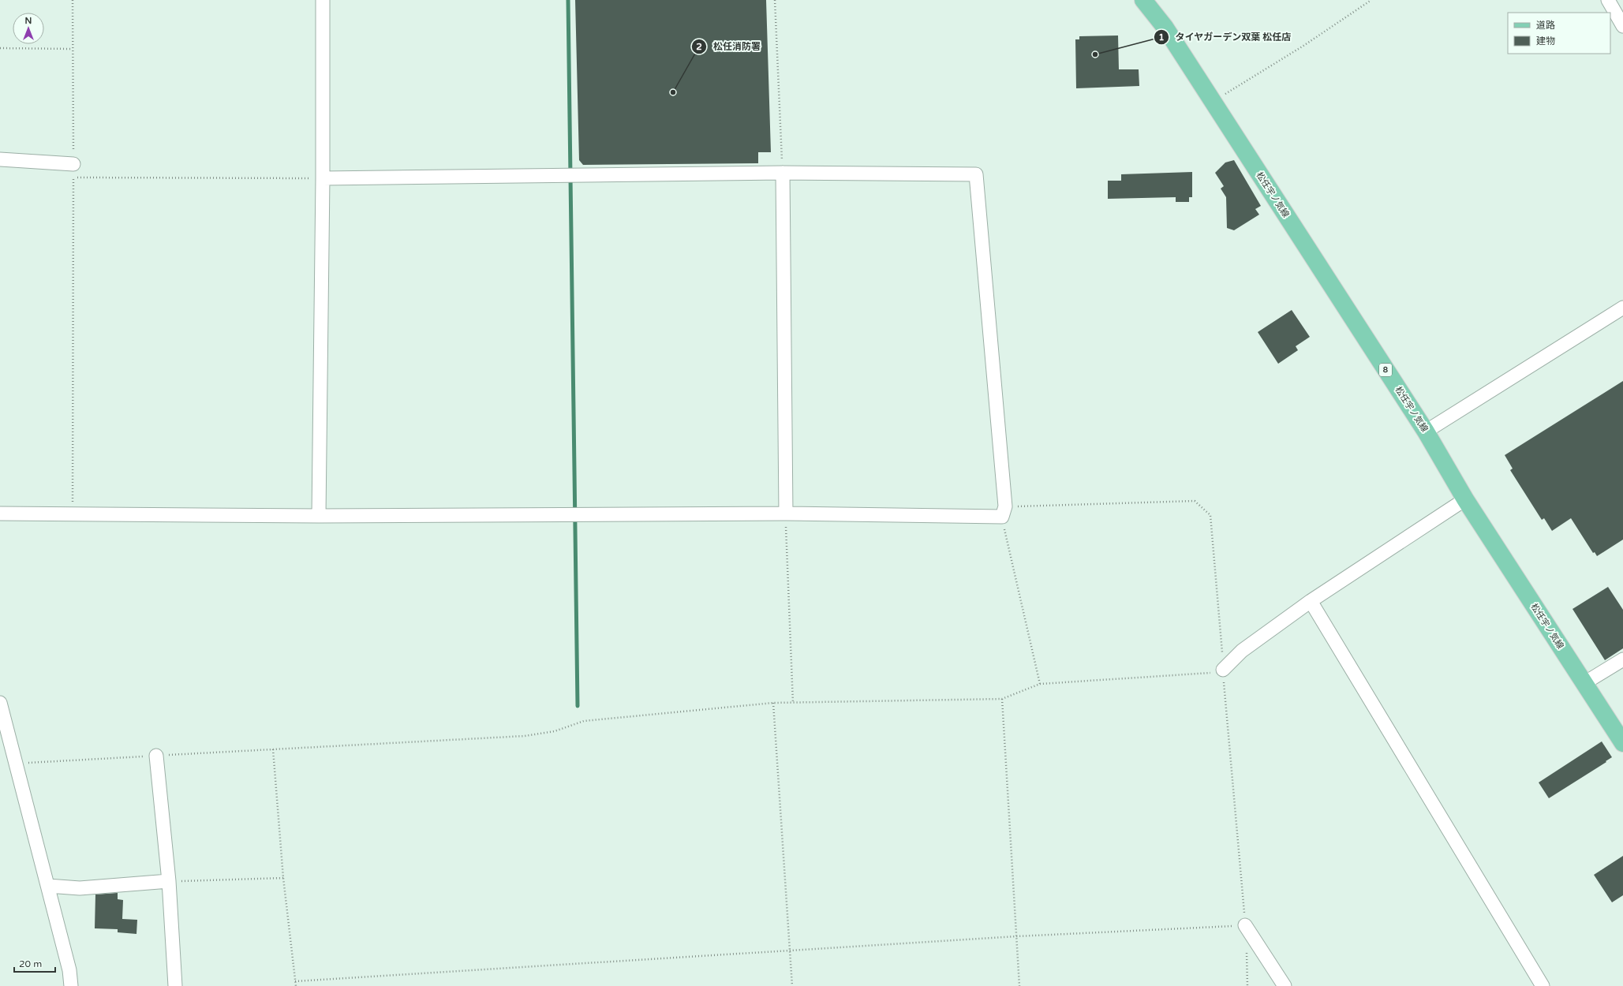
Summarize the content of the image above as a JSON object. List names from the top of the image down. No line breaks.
{"streets":{"main road":["松任宇ノ気線","8"]},"places":["タイヤガーデン双葉 松任店","松任消防署"],"legend":["道路","建物"],"scale_bar":"20 m","north":"top"}
